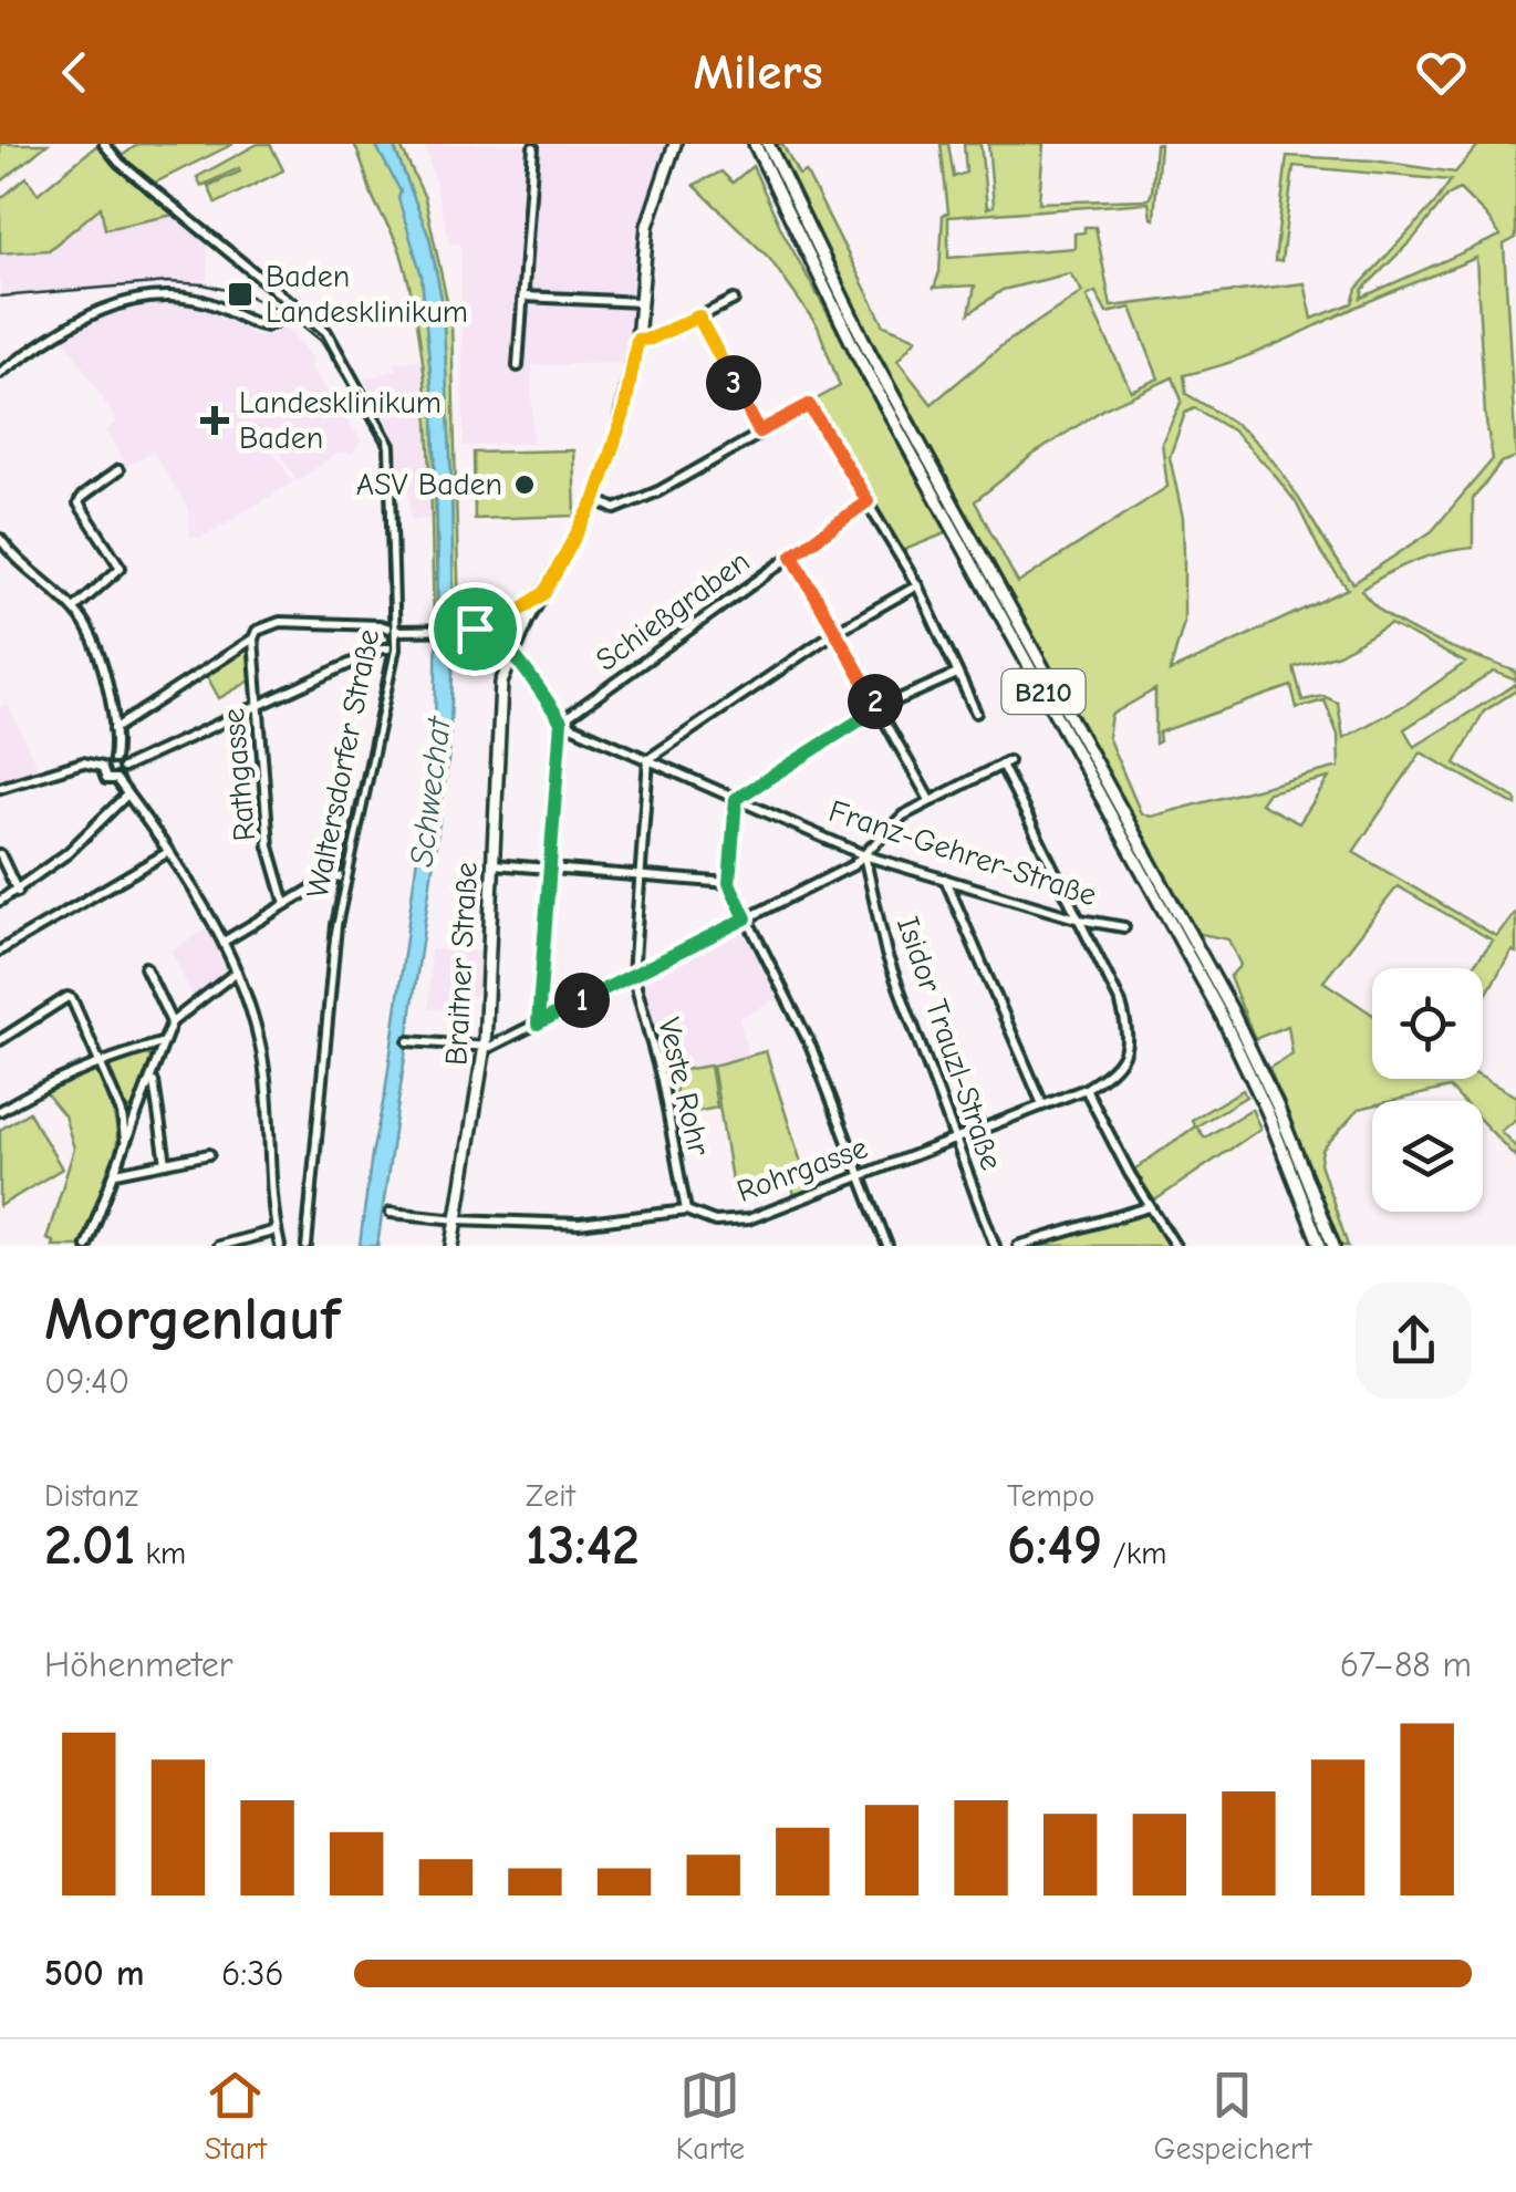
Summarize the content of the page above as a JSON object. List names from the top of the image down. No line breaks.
{"streets":{"main road":["B210","Braitner Straße"],"street":["Schießgraben","Waltersdorfer Straße","Rathgasse","Franz-Gehrer-Straße","Isidor Trauzl-Straße","Veste Rohr","Rohrgasse"]},"crossings":[["Schießgraben","Franz-Gehrer-Straße"],["Franz-Gehrer-Straße","Isidor Trauzl-Straße"],["Franz-Gehrer-Straße","Veste Rohr"],["Braitner Straße","Rohrgasse"],["Isidor Trauzl-Straße","Rohrgasse"],["Veste Rohr","Rohrgasse"]],"water":["Schwechat"],"places":{"transit":["Baden Landesklinikum"],"health":["Landesklinikum Baden"],"other":["ASV Baden"]},"page":{"header":"Milers","pins":["3","2","1"],"heading":["Morgenlauf","09:40"],"stats":[["Distanz","2.01 km"],["Zeit","13:42"],["Tempo","6:49 /km"]],"chart":["Höhenmeter","67–88 m"],"list":[{"name":"500 m","note":"6:36"}],"tabs":["Start","Karte","Gespeichert"]}}
